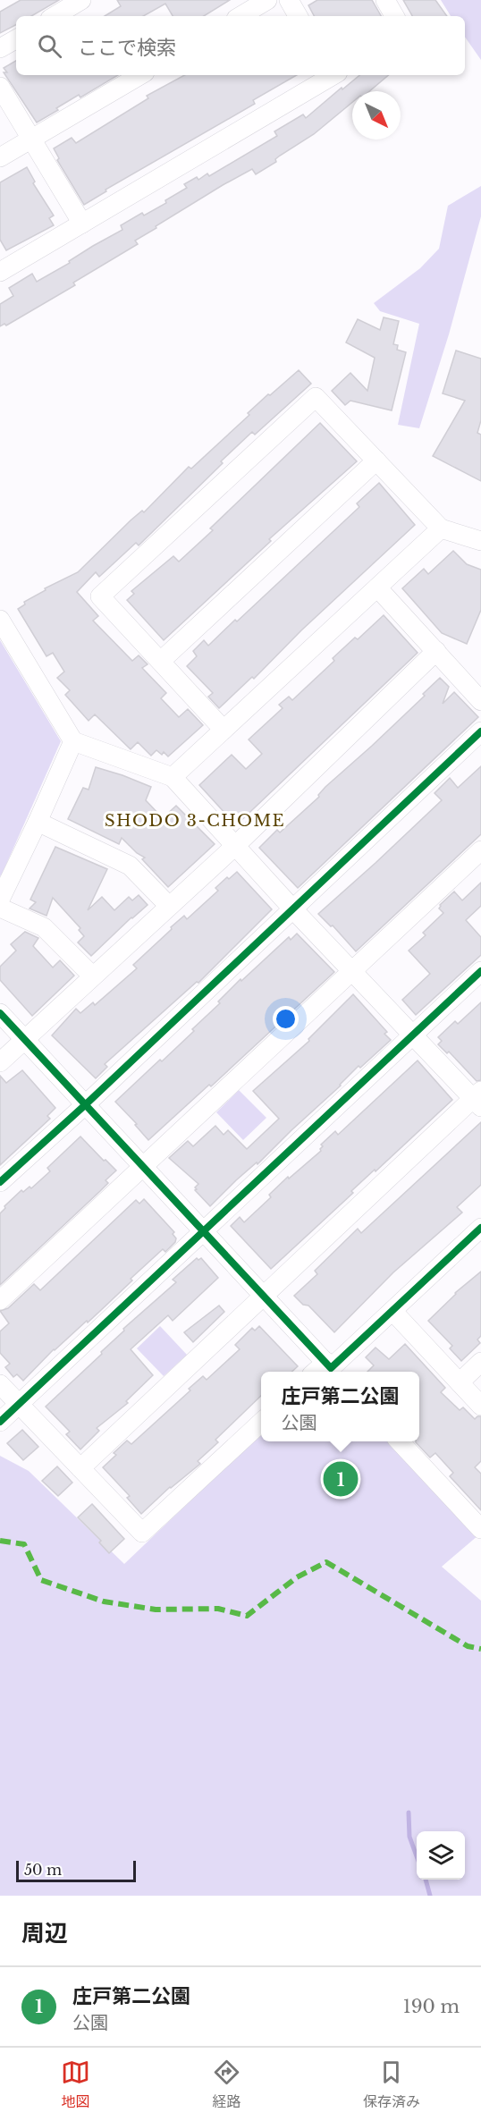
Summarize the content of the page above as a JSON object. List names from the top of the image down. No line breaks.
{"districts":["SHODO 3-CHOME"],"scale_bar":"50 m","north":"bottom right","page":{"search":"ここで検索","popup":["庄戸第二公園","公園"],"pins":"1","scale":"50 m","heading":"周辺","list":[{"mark":"1","name":"庄戸第二公園","note":"公園","value":"190 m"}],"nav":["地図","経路","保存済み"]}}
